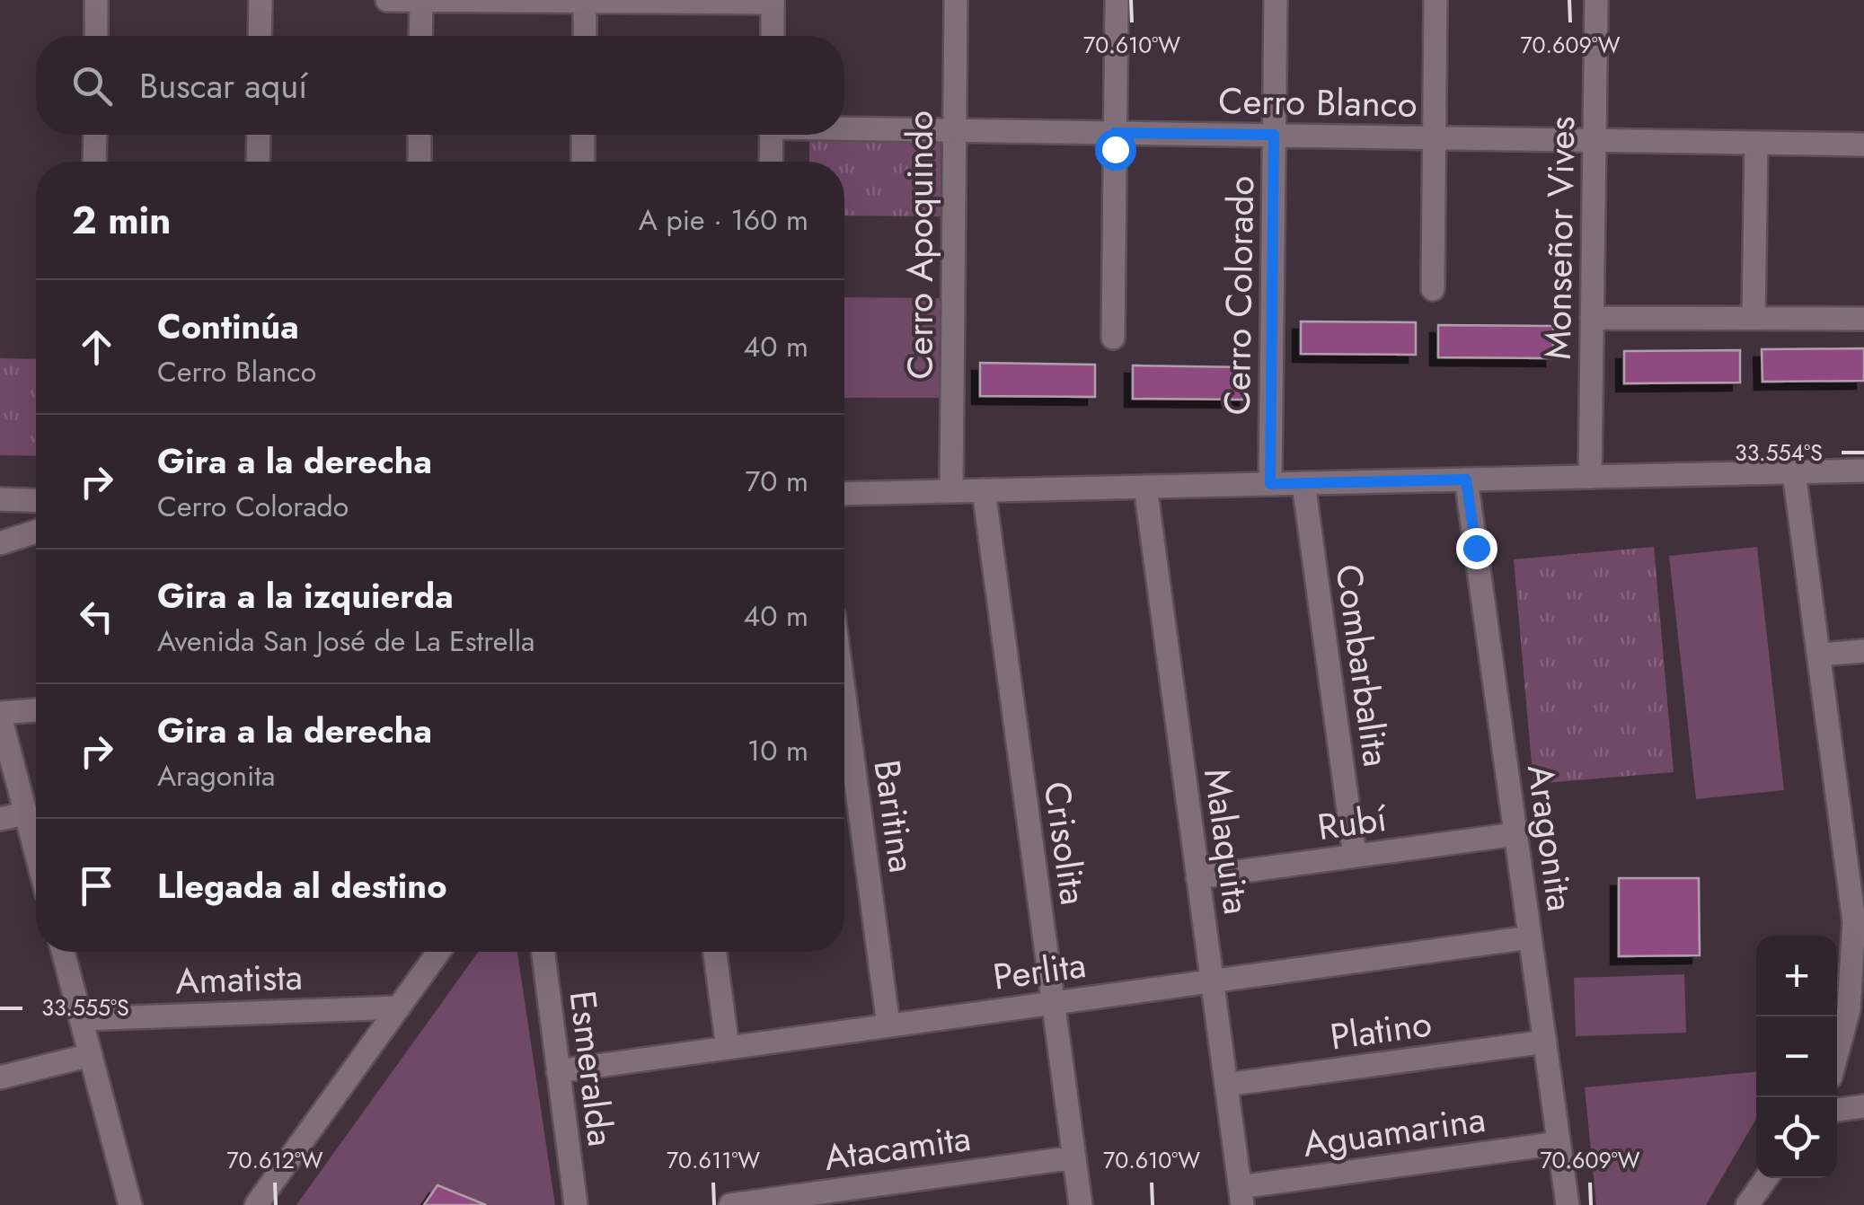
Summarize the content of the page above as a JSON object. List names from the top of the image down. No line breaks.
{"streets":{"street":["Cerro Blanco","Monseñor Vives","Cerro Apoquindo","Cerro Colorado","Combarbalita","Baritina","Rubí","Aragonita","Malaquita","Crisolita","Perlita","Amatista","Platino","Esmeralda","Aguamarina","Atacamita"]},"crossings":[["Cerro Blanco","Monseñor Vives"],["Cerro Blanco","Cerro Apoquindo"],["Cerro Blanco","Cerro Colorado"],["Combarbalita","Rubí"],["Baritina","Perlita"],["Rubí","Aragonita"],["Rubí","Malaquita"],["Aragonita","Perlita"],["Aragonita","Platino"],["Aragonita","Aguamarina"],["Malaquita","Perlita"],["Malaquita","Platino"],["Malaquita","Aguamarina"],["Crisolita","Perlita"],["Crisolita","Atacamita"],["Perlita","Esmeralda"]],"page":{"search":"Buscar aquí","heading":["2 min","A pie · 160 m"],"list":[["Continúa","Cerro Blanco","40 m"],["Gira a la derecha","Cerro Colorado","70 m"],["Gira a la izquierda","Avenida San José de La Estrella","40 m"],["Gira a la derecha","Aragonita","10 m"],"Llegada al destino"],"map_buttons":["+","−"]},"coordinates":["70.610°W","70.609°W","33.554°S","33.555°S","70.612°W","70.611°W"]}
